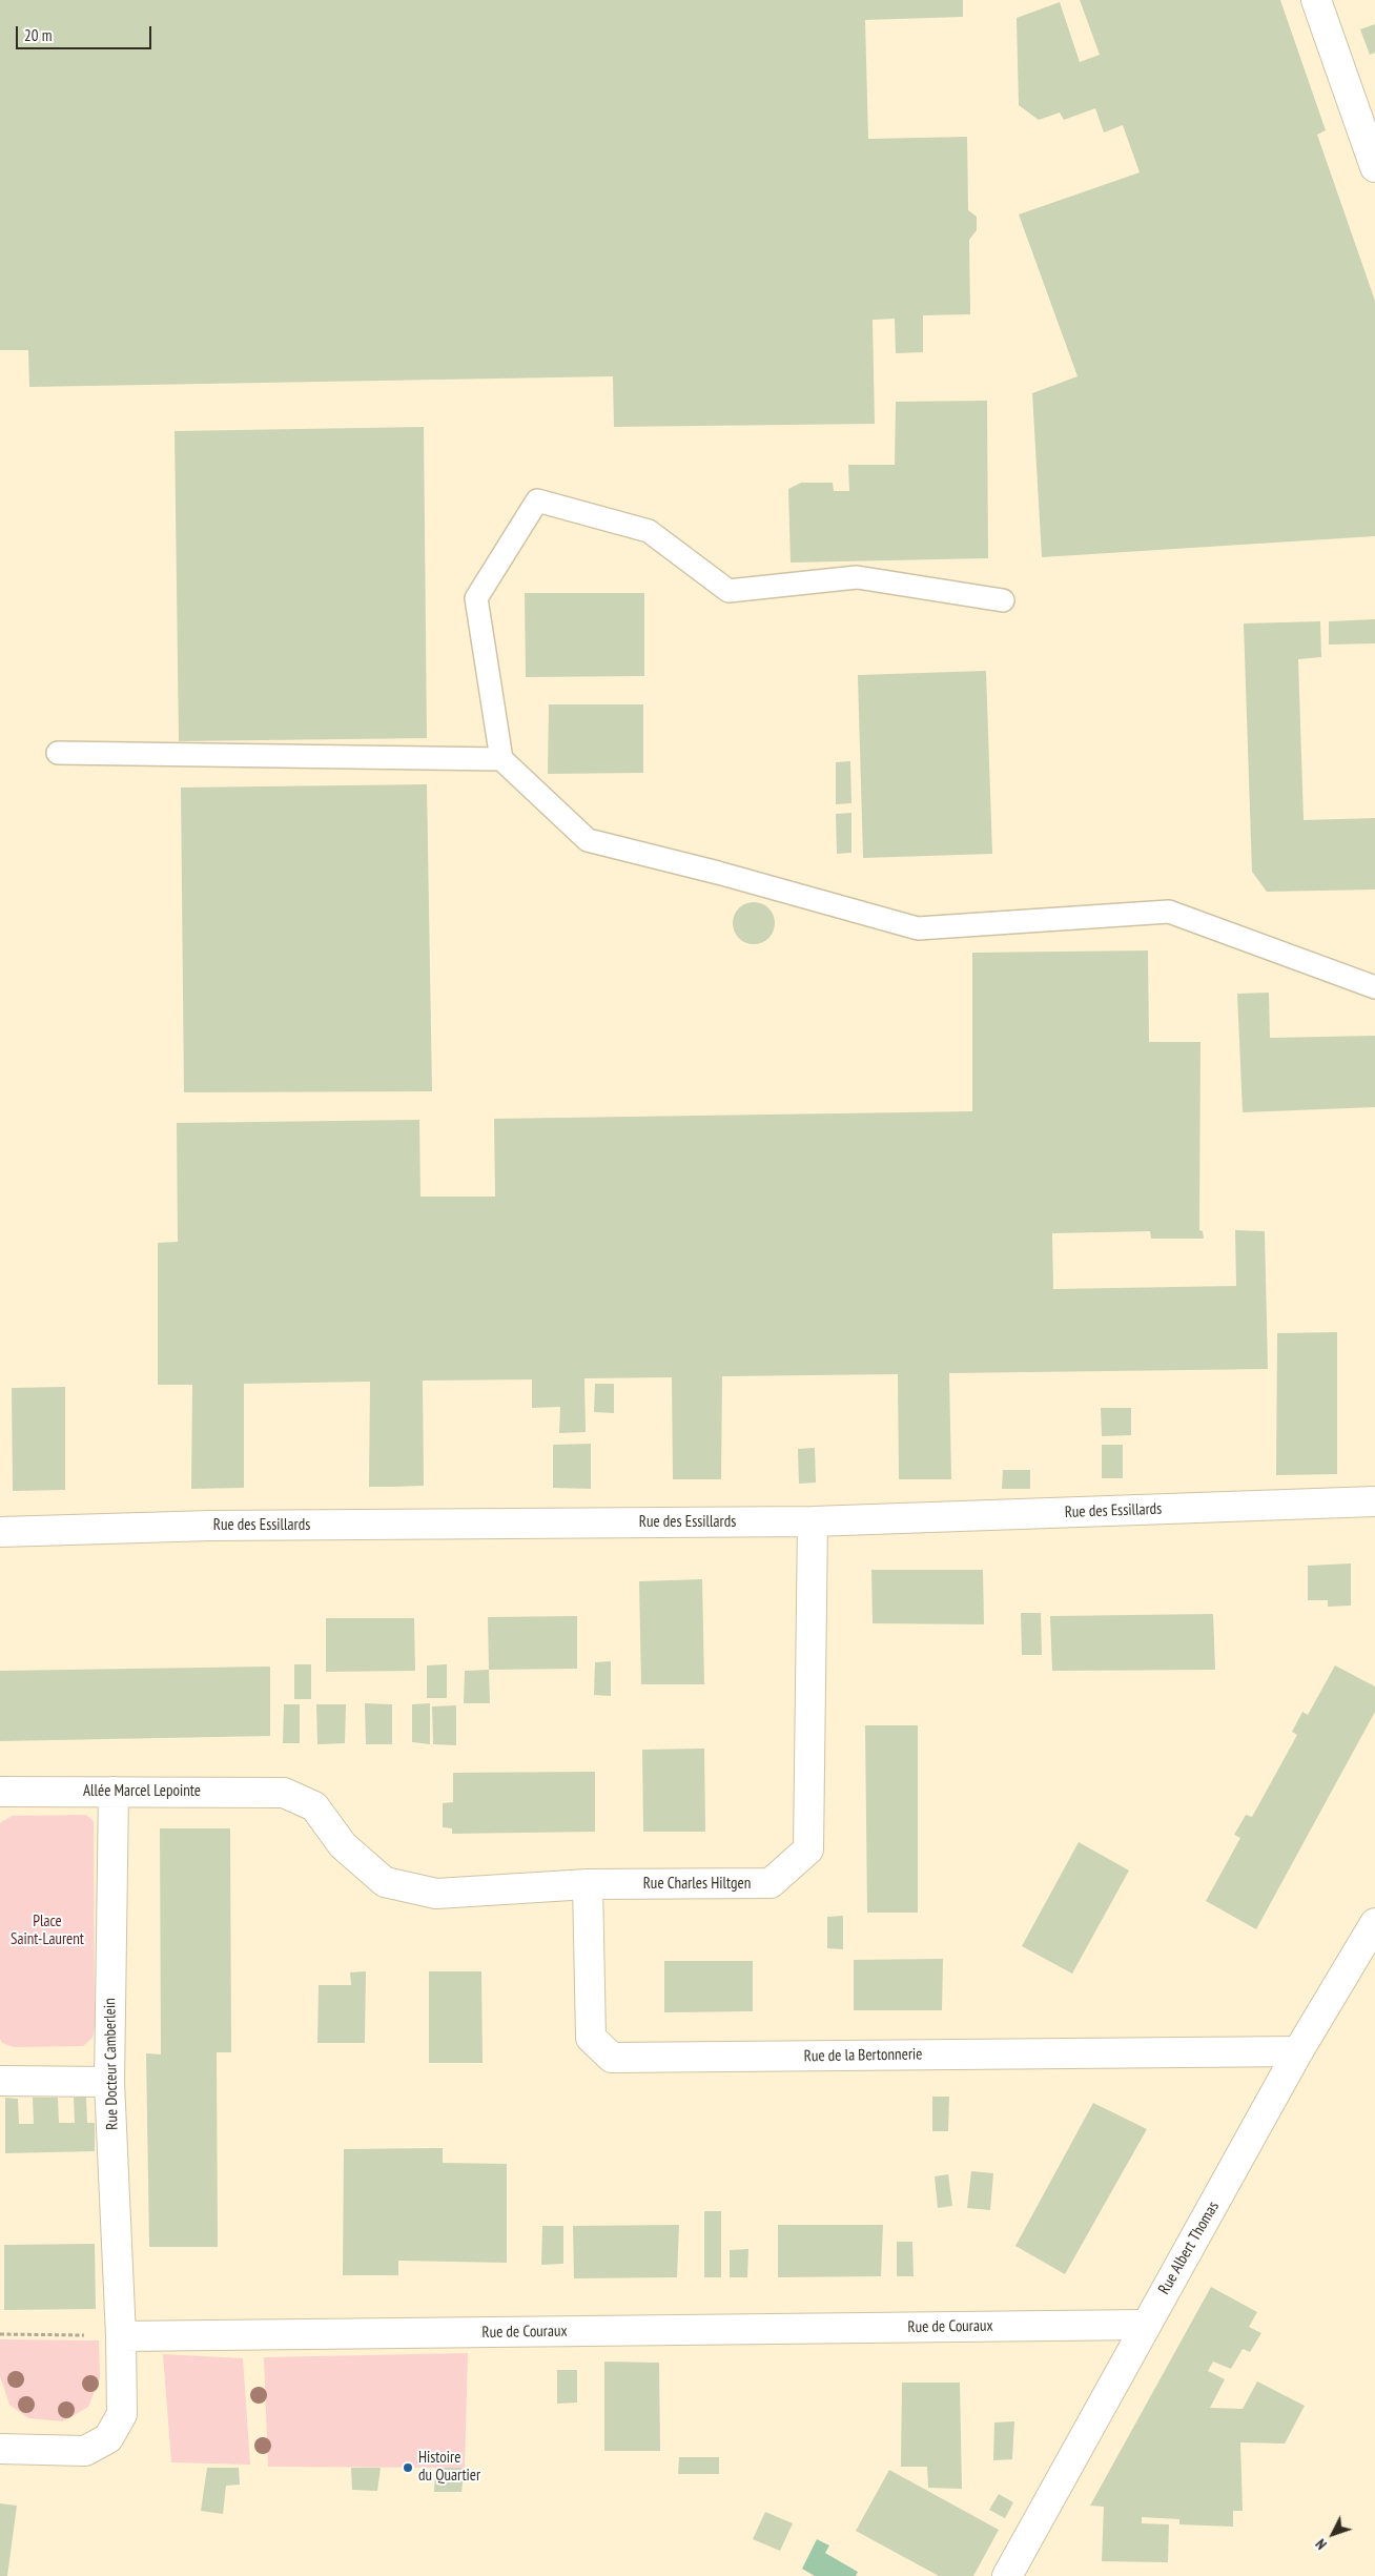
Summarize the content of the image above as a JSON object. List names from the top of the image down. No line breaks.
{"streets":{"street":["Rue des Essillards","Allée Marcel Lepointe","Rue Charles Hiltgen","Rue de la Bertonnerie","Rue Docteur Camberlein","Rue Albert Thomas","Rue de Couraux"]},"crossings":[["Rue des Essillards","Rue Charles Hiltgen"],["Allée Marcel Lepointe","Rue Charles Hiltgen"],["Allée Marcel Lepointe","Rue Docteur Camberlein"],["Rue Charles Hiltgen","Rue de la Bertonnerie"],["Rue de la Bertonnerie","Rue Albert Thomas"],["Rue Docteur Camberlein","Rue de Couraux"],["Rue Albert Thomas","Rue de Couraux"]],"parks":["Place Saint-Laurent"],"places":["Histoire du Quartier"],"scale_bar":"20 m","north":"bottom left"}
